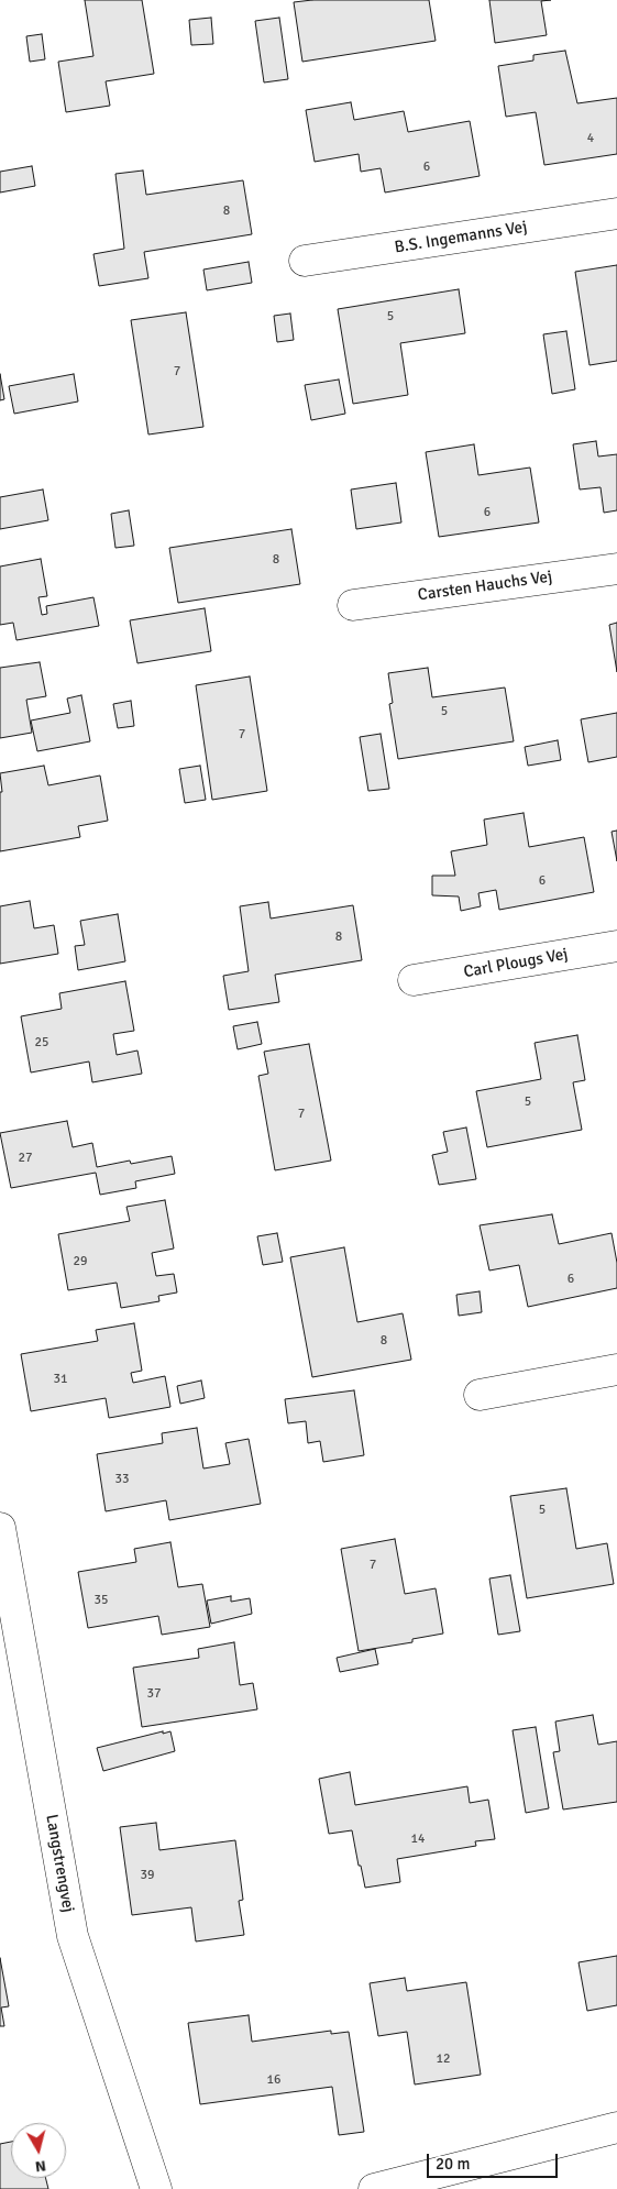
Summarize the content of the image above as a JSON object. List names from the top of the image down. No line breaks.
{"streets":{"street":["B.S. Ingemanns Vej","Carsten Hauchs Vej","Carl Plougs Vej","Langstrengvej"]},"house_numbers":["4","6","8","5","7","6","8","5","7","6","8","25","5","7","27","29","6","8","31","33","5","7","35","37","14","39","12","16"],"scale_bar":"20 m","north":"bottom"}
